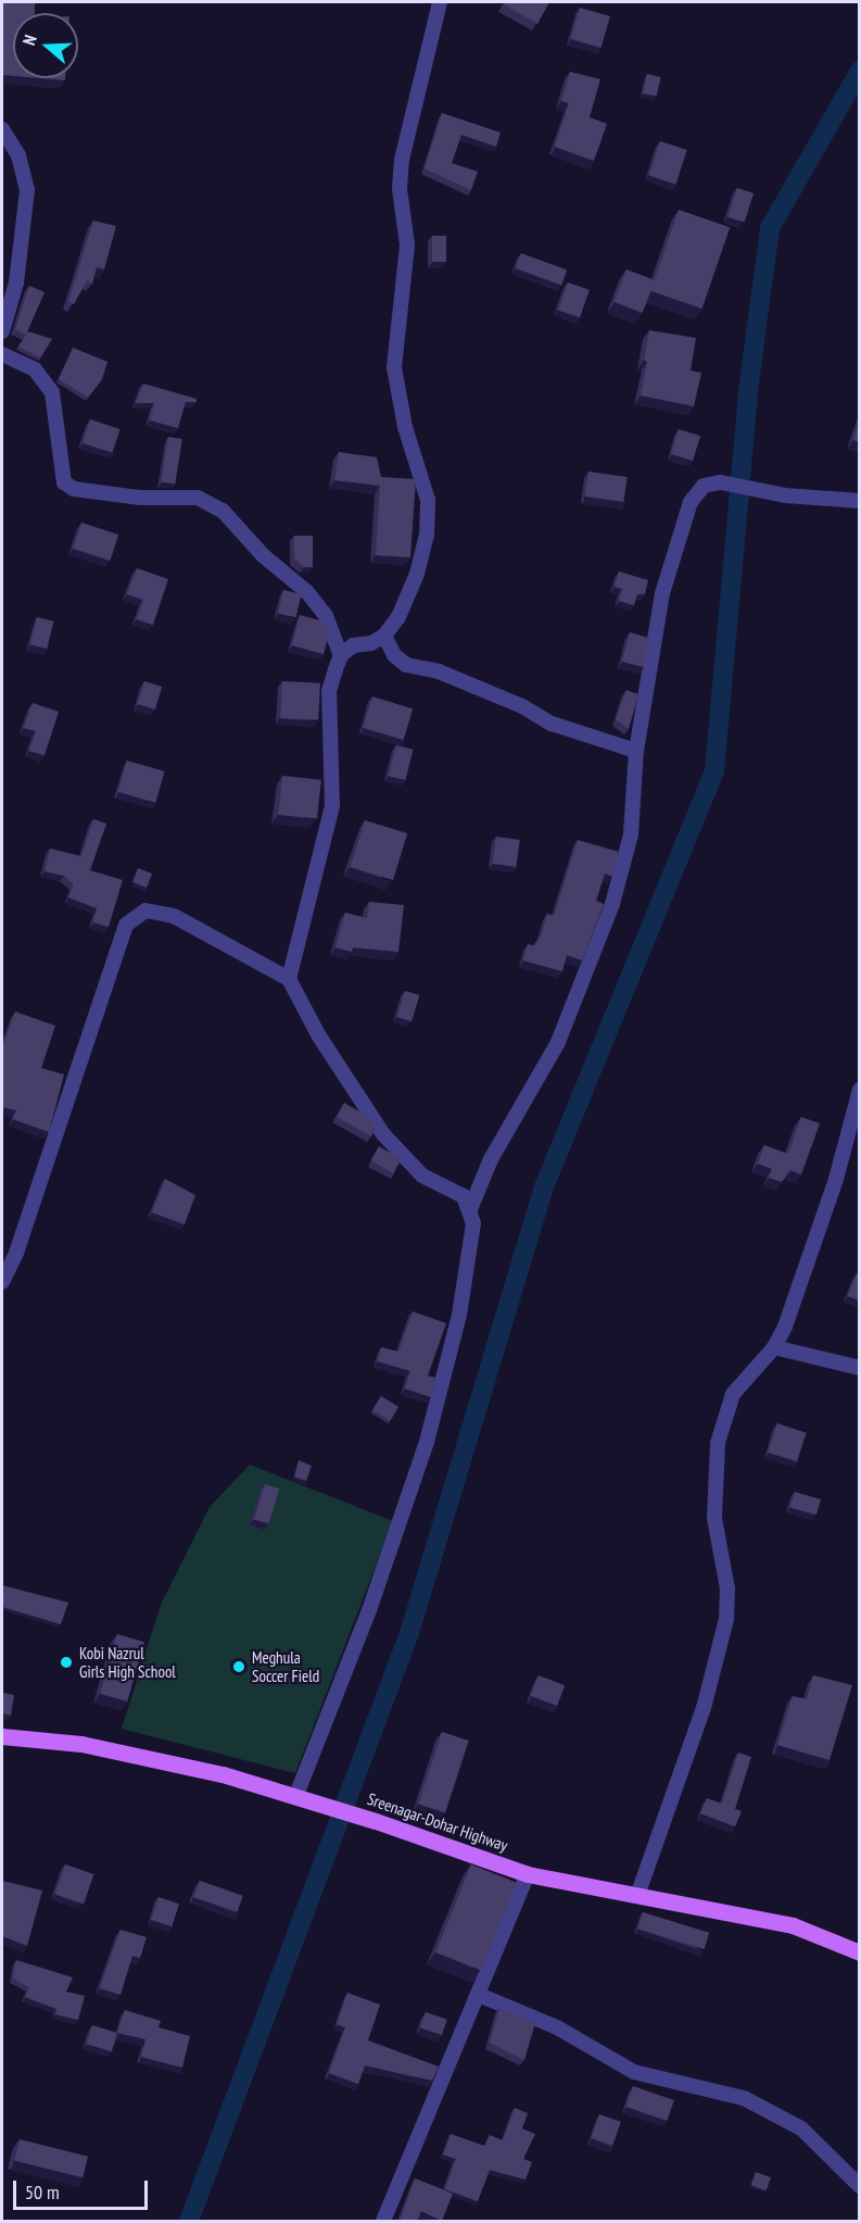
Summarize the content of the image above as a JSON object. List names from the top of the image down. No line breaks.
{"streets":{"main road":["Sreenagar-Dohar Highway"]},"places":["Kobi Nazrul Girls High School","Meghula Soccer Field"],"scale_bar":"50 m","north":"left"}
